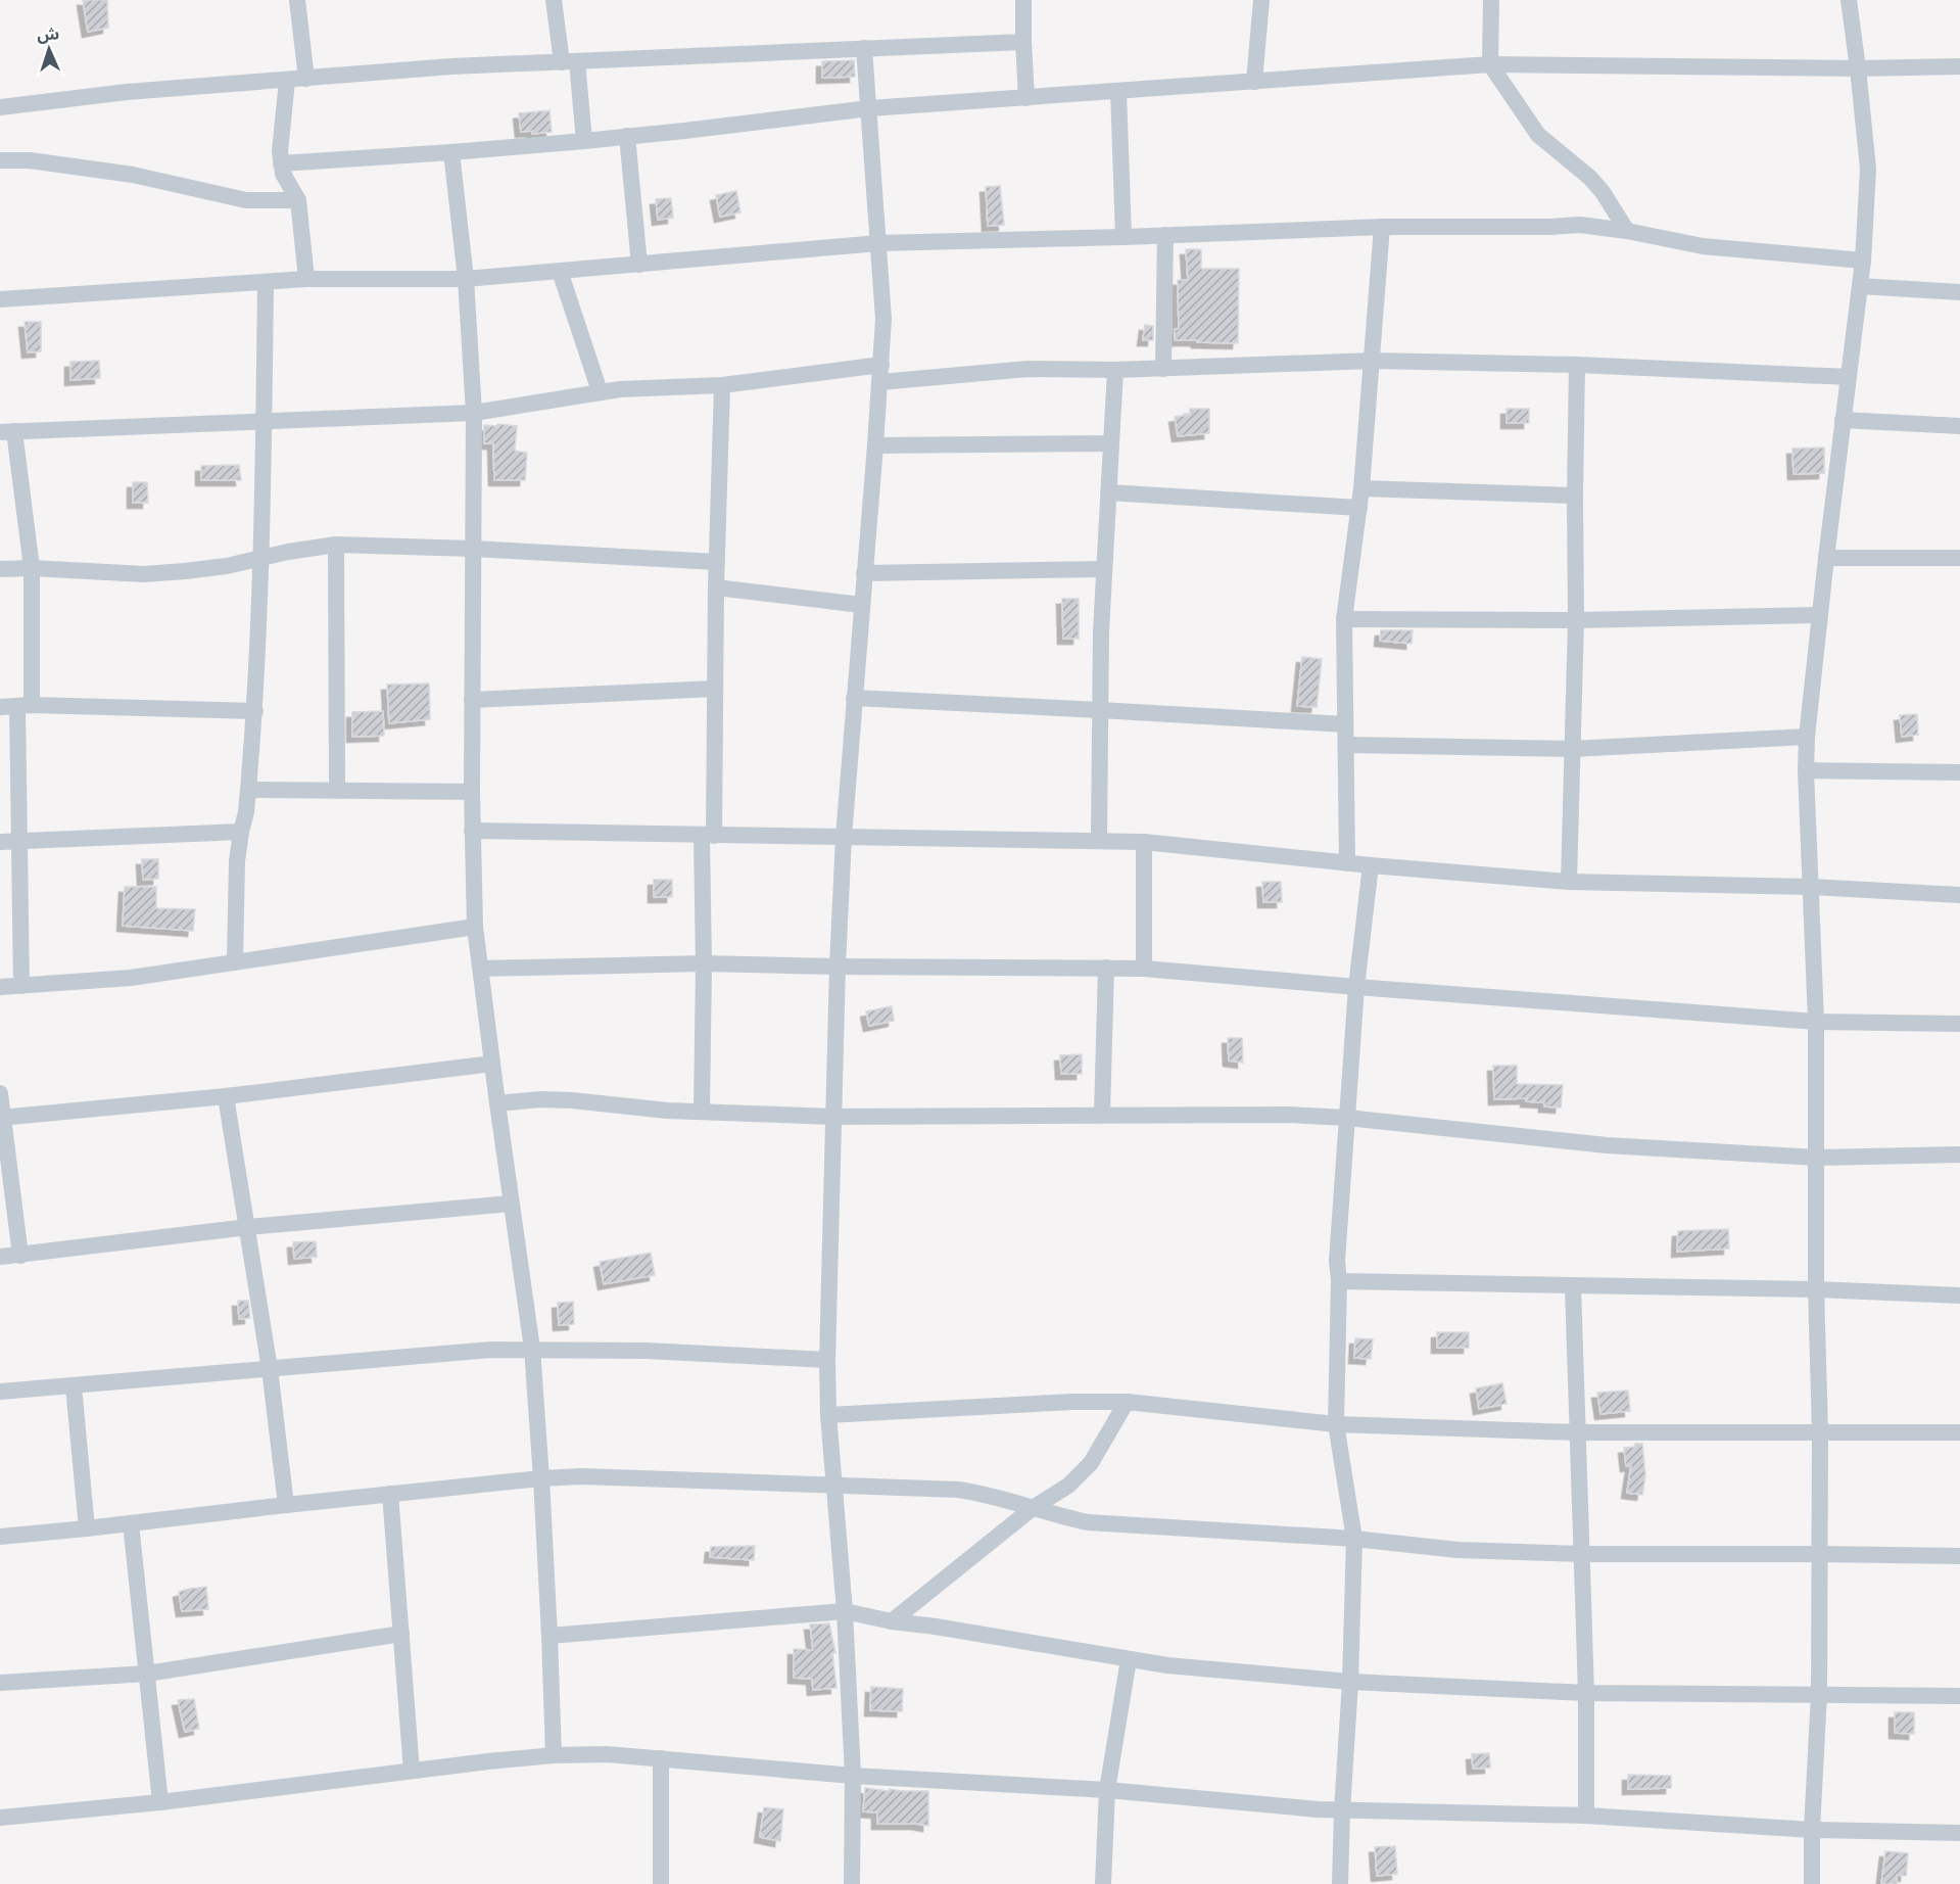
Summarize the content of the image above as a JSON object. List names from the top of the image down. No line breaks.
{"north":"top"}
